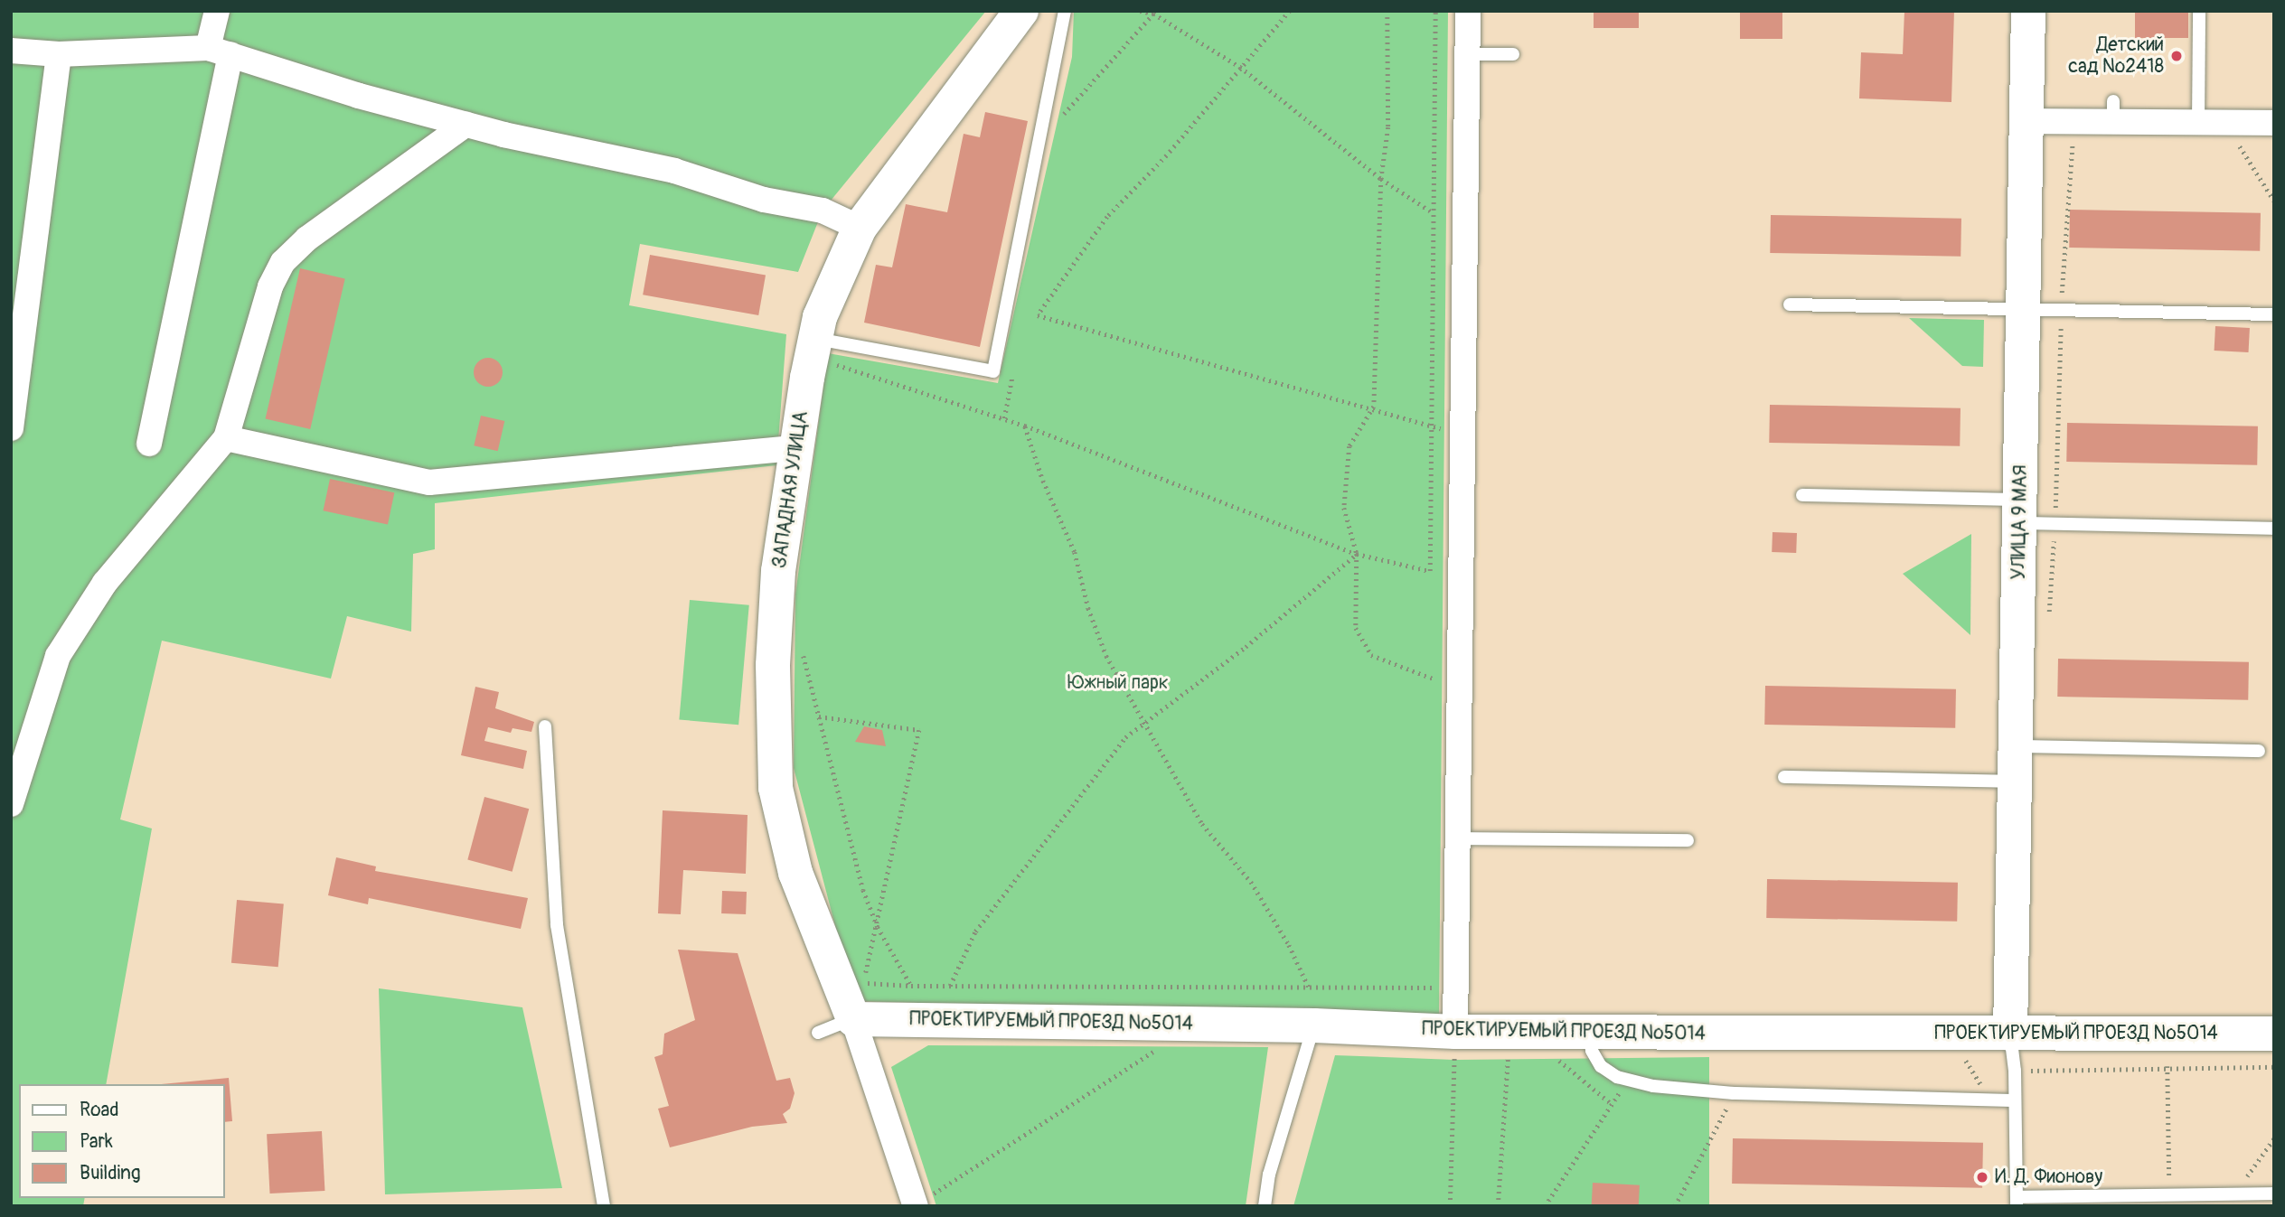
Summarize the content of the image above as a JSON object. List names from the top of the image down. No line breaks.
{"streets":{"street":["ЗАПАДНАЯ УЛИЦА","УЛИЦА 9 МАЯ","ПРОЕКТИРУЕМЫЙ ПРОЕЗД №5014"]},"crossings":[["ЗАПАДНАЯ УЛИЦА","ПРОЕКТИРУЕМЫЙ ПРОЕЗД №5014"],["УЛИЦА 9 МАЯ","ПРОЕКТИРУЕМЫЙ ПРОЕЗД №5014"]],"parks":["Южный парк"],"places":["Детский сад №2418","И. Д. Фионову"],"legend":["Road","Park","Building"]}
